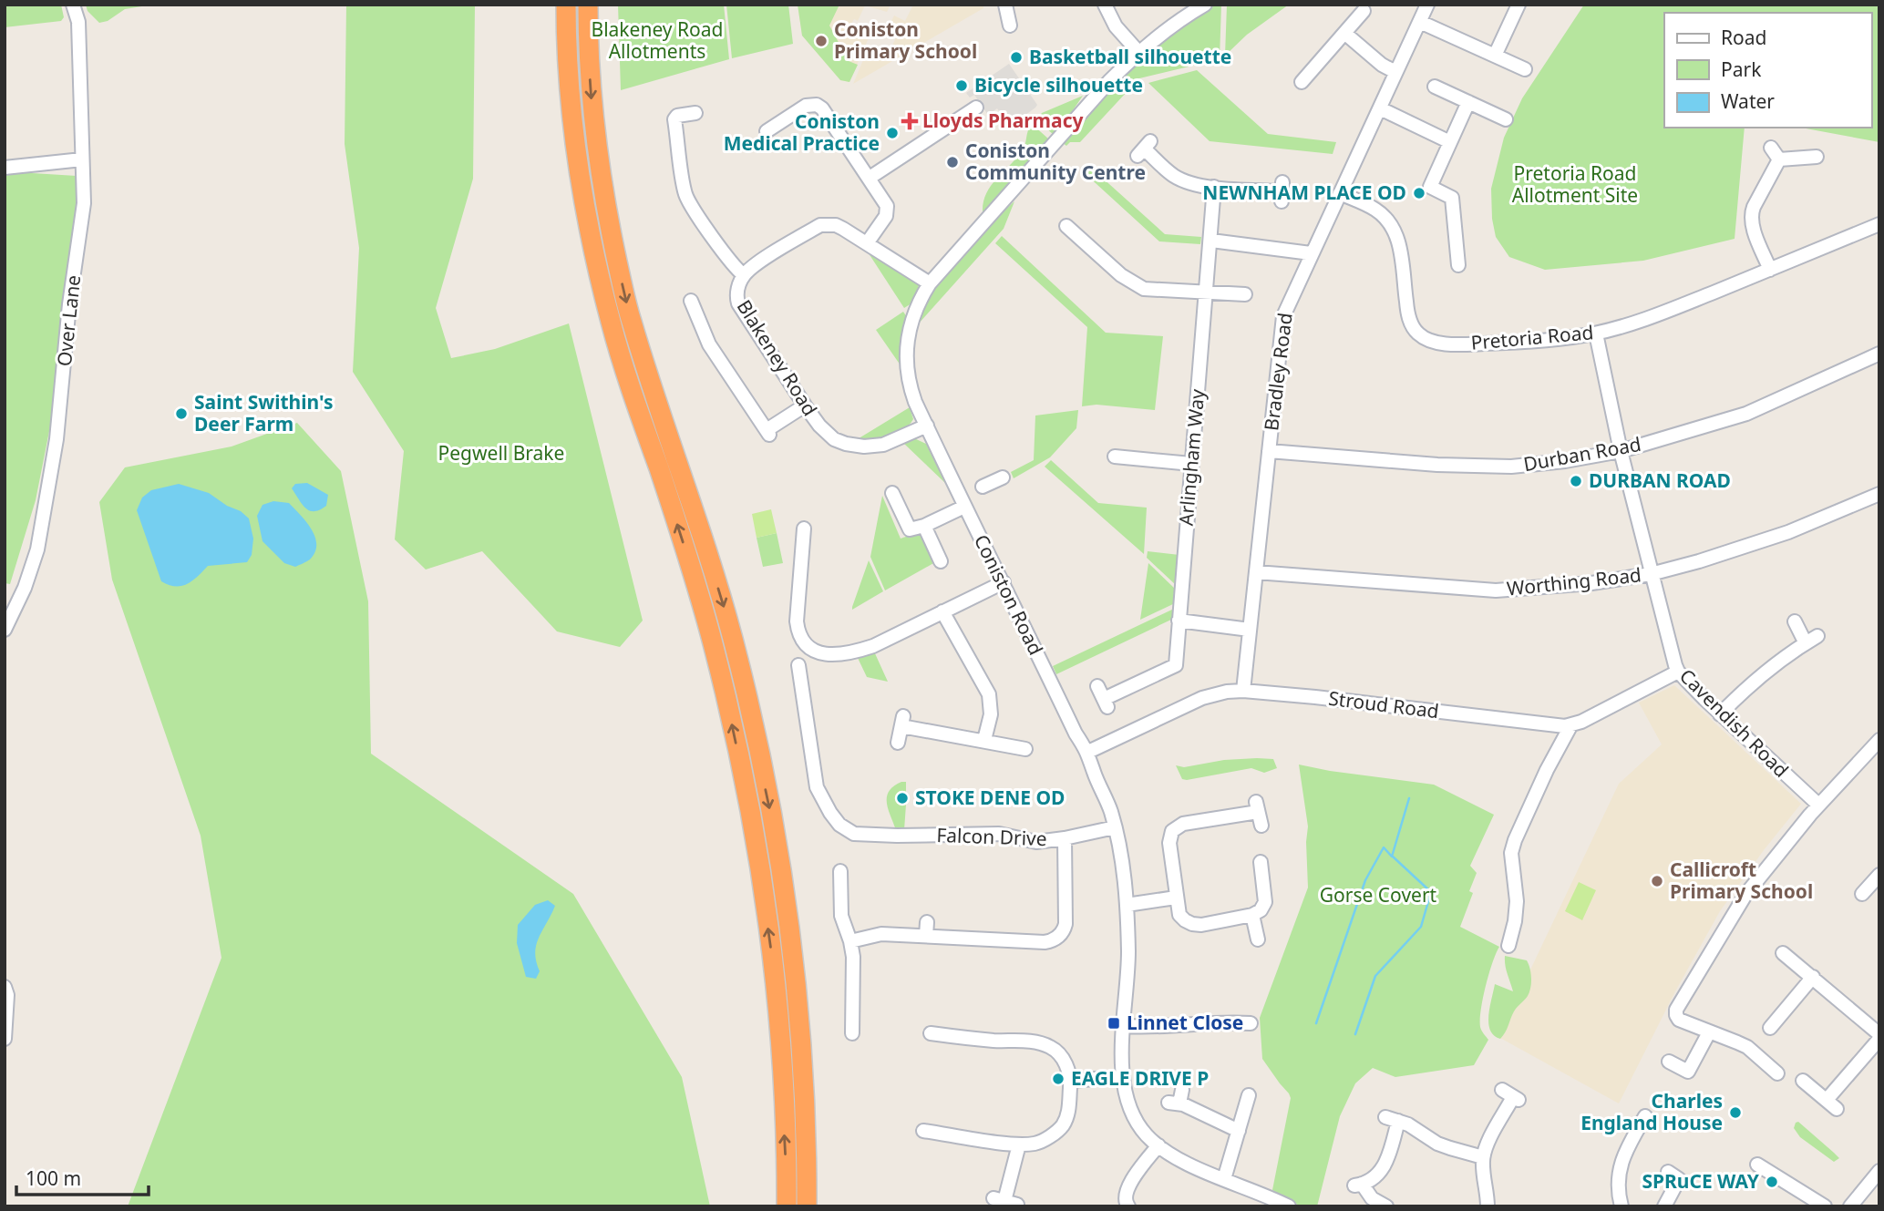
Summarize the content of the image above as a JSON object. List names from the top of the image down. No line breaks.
{"streets":{"street":["Over Lane","Pretoria Road","Blakeney Road","Bradley Road","Durban Road","Arlingham Way","Worthing Road","Coniston Road","Stroud Road","Cavendish Road","Falcon Drive"]},"crossings":[["Pretoria Road","Bradley Road"],["Pretoria Road","Cavendish Road"],["Blakeney Road","Coniston Road"],["Bradley Road","Durban Road"],["Bradley Road","Worthing Road"],["Bradley Road","Stroud Road"],["Durban Road","Cavendish Road"],["Worthing Road","Cavendish Road"],["Coniston Road","Stroud Road"],["Coniston Road","Falcon Drive"]],"parks":["Blakeney Road Allotments","Pretoria Road Allotment Site","Pegwell Brake","Gorse Covert"],"places":{"other":["Coniston Primary School","Basketball silhouette","Bicycle silhouette","Coniston Medical Practice","Coniston Community Centre","NEWNHAM PLACE OD","Saint Swithin's Deer Farm","DURBAN ROAD","STOKE DENE OD","Callicroft Primary School","EAGLE DRIVE P","Charles England House","SPRuCE WAY"],"health":["Lloyds Pharmacy"],"transit":["Linnet Close"]},"legend":["Road","Park","Water"],"scale_bar":"100 m"}
